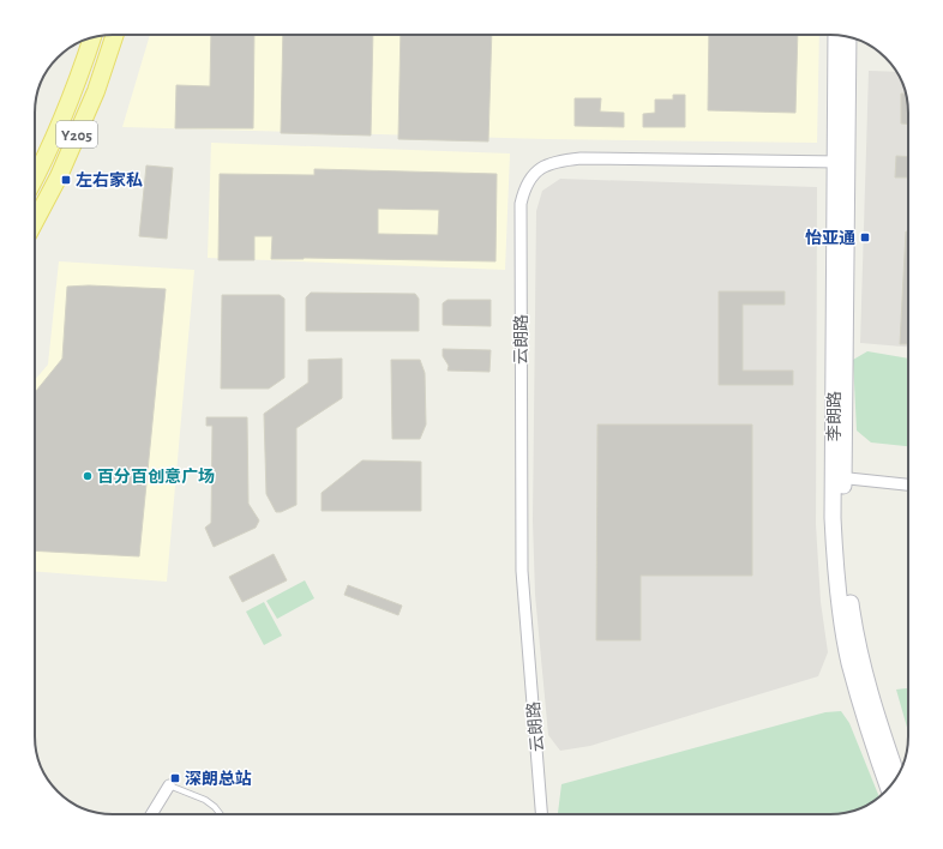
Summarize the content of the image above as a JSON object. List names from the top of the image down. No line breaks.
{"streets":{"main road":["Y205"],"street":["云朗路","李朗路"]},"crossings":[["云朗路","李朗路"]],"places":{"transit":["左右家私","怡亚通","深朗总站"],"other":["百分百创意广场"]}}
